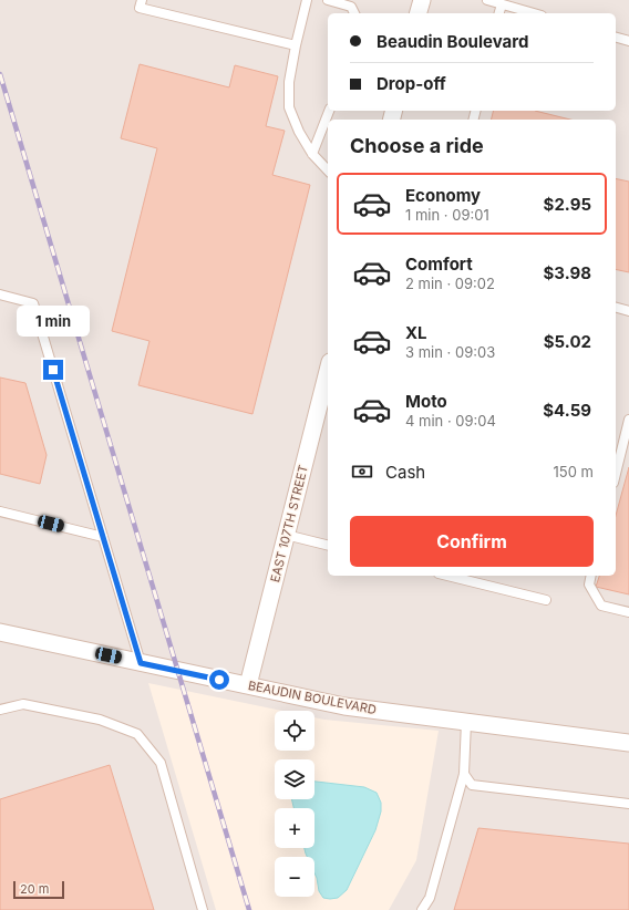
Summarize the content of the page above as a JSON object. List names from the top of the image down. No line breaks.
{"streets":{"street":["EAST 107TH STREET","BEAUDIN BOULEVARD"]},"crossings":[["EAST 107TH STREET","BEAUDIN BOULEVARD"]],"scale_bar":"20 m","page":{"banner":["Beaudin Boulevard","Drop-off"],"heading":"Choose a ride","list":[{"name":"Economy","note":"1 min · 09:01","value":"$2.95"},{"name":"Comfort","note":"2 min · 09:02","value":"$3.98"},{"name":"XL","note":"3 min · 09:03","value":"$5.02"},{"name":"Moto","note":"4 min · 09:04","value":"$4.59"}],"bubble":"1 min","pay":["Cash","150 m"],"buttons":"Confirm","map_buttons":["+","−"],"scale":"20 m"}}
